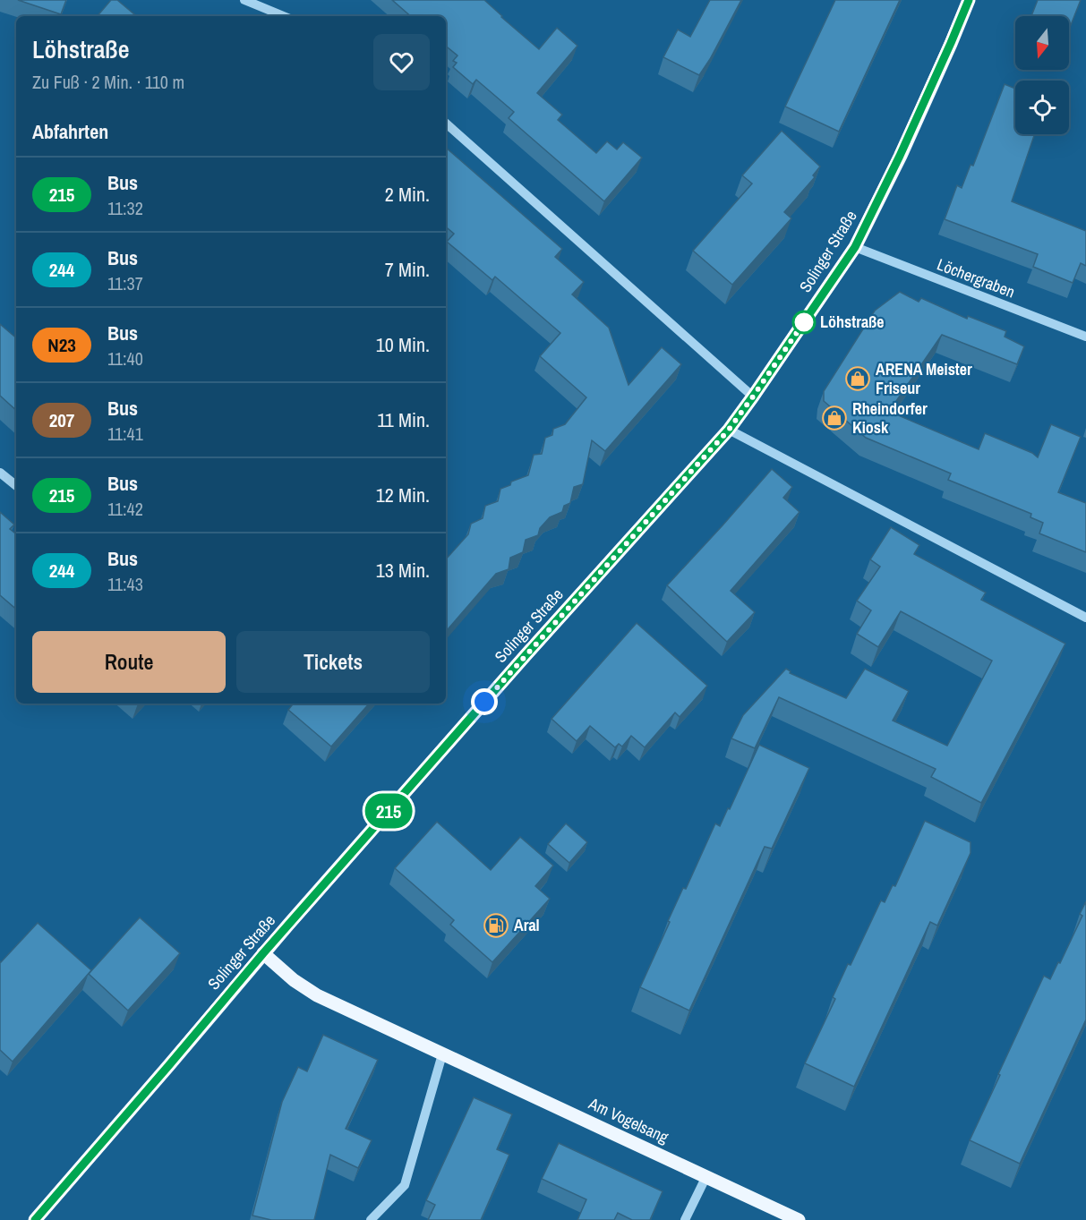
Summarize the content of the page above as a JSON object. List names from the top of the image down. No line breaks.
{"streets":{"main road":["Solinger Straße","Am Vogelsang"],"street":["Löchergraben"]},"crossings":[["Solinger Straße","Löchergraben"],["Solinger Straße","Am Vogelsang"]],"places":{"other":["Löhstraße"],"shop":["ARENA Meister Friseur","Rheindorfer Kiosk"],"fuel station":["Aral"]},"lines":["bus line 215"],"north":"bottom","page":{"on_map":"215","heading":[["Löhstraße","Zu Fuß · 2 Min. · 110 m"],"Abfahrten"],"list":[{"mark":"215","name":"Bus","note":"11:32","value":"2 Min."},{"mark":"244","name":"Bus","note":"11:37","value":"7 Min."},{"mark":"N23","name":"Bus","note":"11:40","value":"10 Min."},{"mark":"207","name":"Bus","note":"11:41","value":"11 Min."},{"mark":"215","name":"Bus","note":"11:42","value":"12 Min."},{"mark":"244","name":"Bus","note":"11:43","value":"13 Min."}],"buttons":["Route","Tickets"]}}
